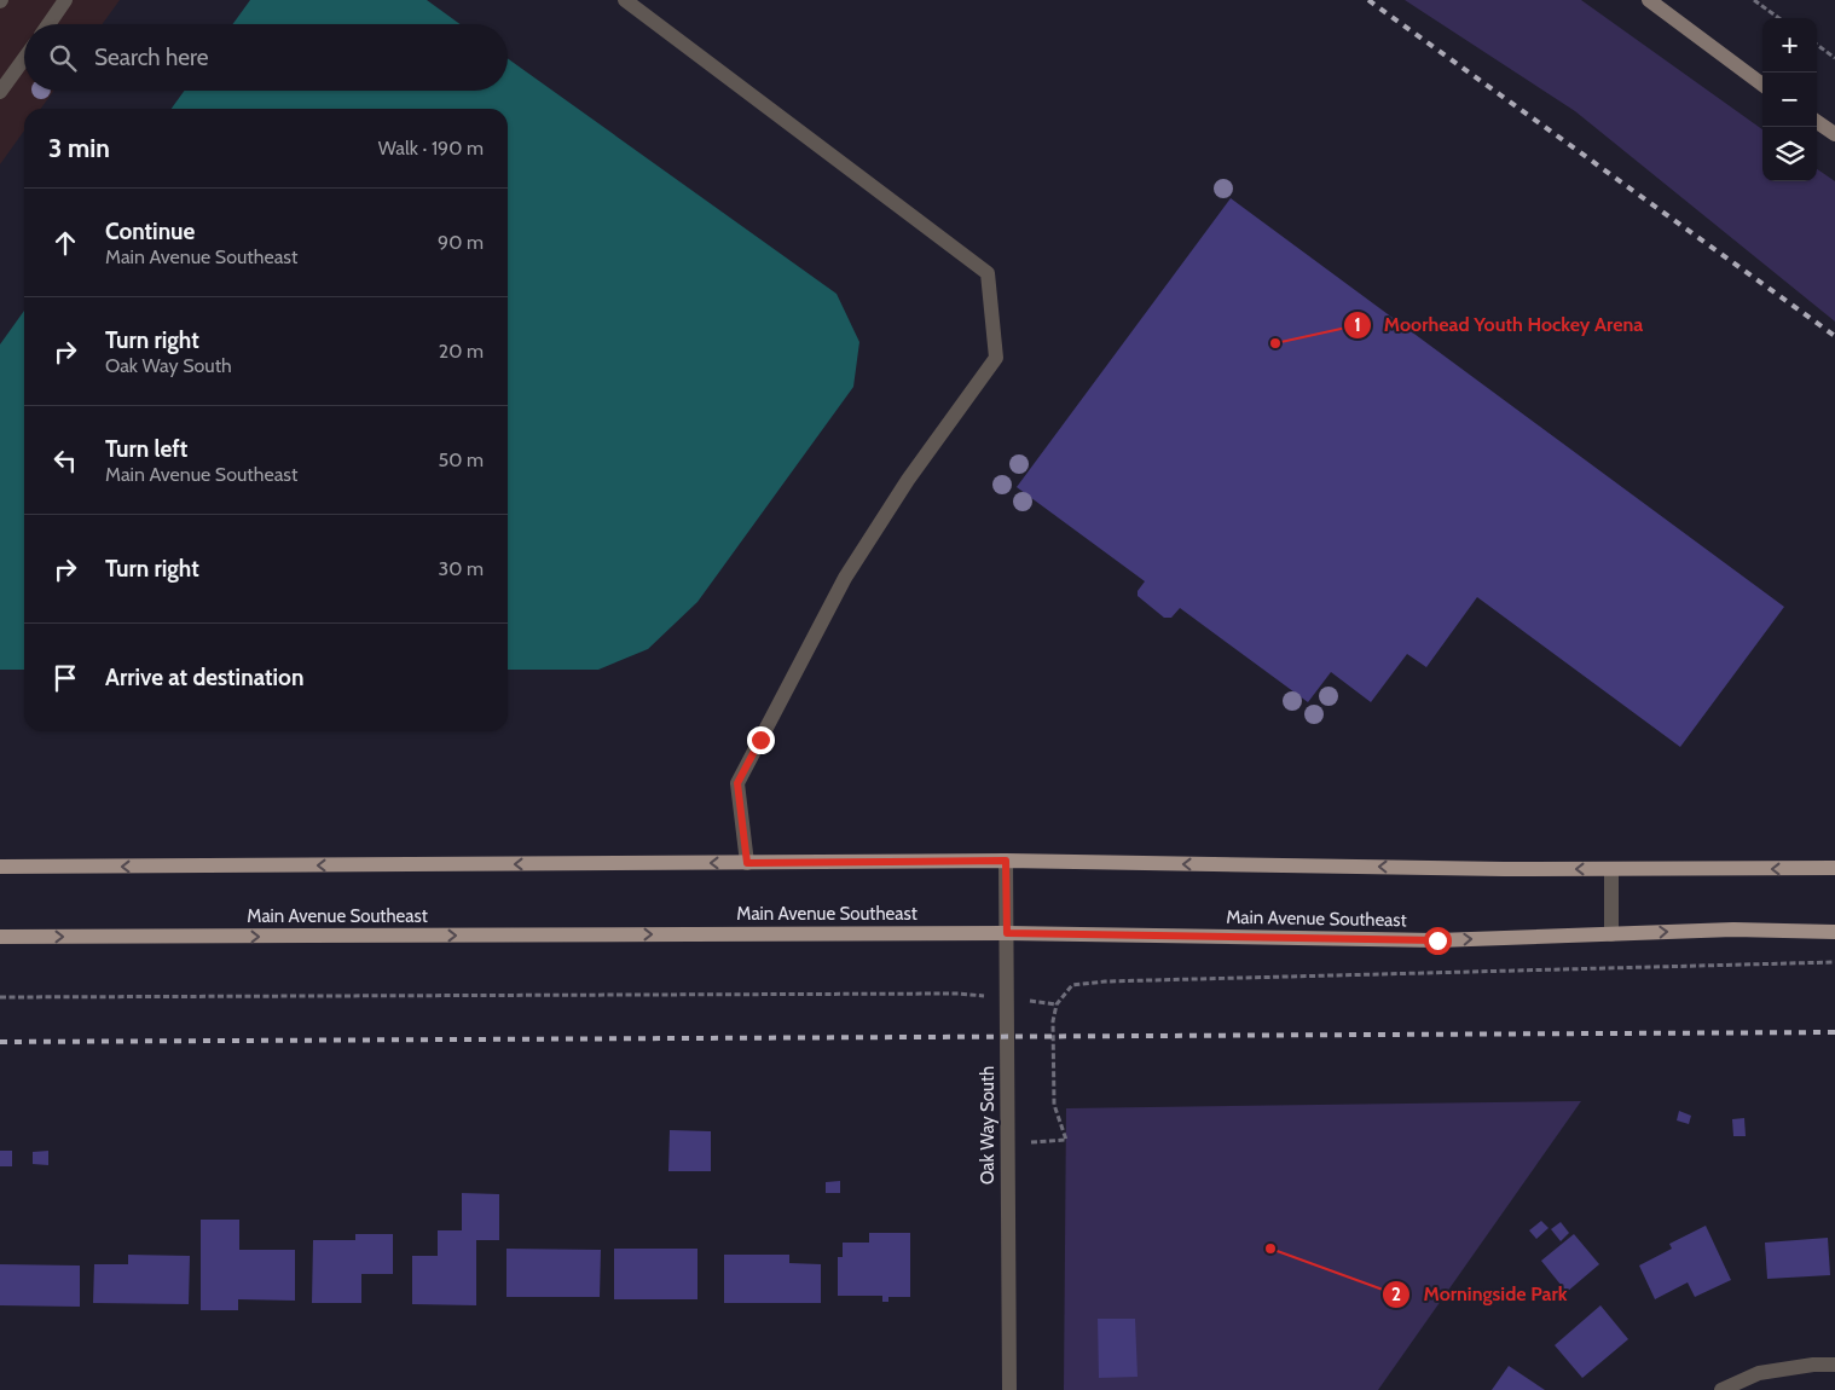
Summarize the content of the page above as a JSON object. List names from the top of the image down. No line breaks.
{"streets":{"main road":["Main Avenue Southeast"],"street":["Oak Way South"]},"crossings":[["Main Avenue Southeast","Oak Way South"]],"places":["Moorhead Youth Hockey Arena","Morningside Park"],"page":{"map_buttons":["+","−"],"search":"Search here","heading":["3 min","Walk · 190 m"],"list":[["Continue","Main Avenue Southeast","90 m"],["Turn right","Oak Way South","20 m"],["Turn left","Main Avenue Southeast","50 m"],["Turn right","30 m"],"Arrive at destination"]}}
